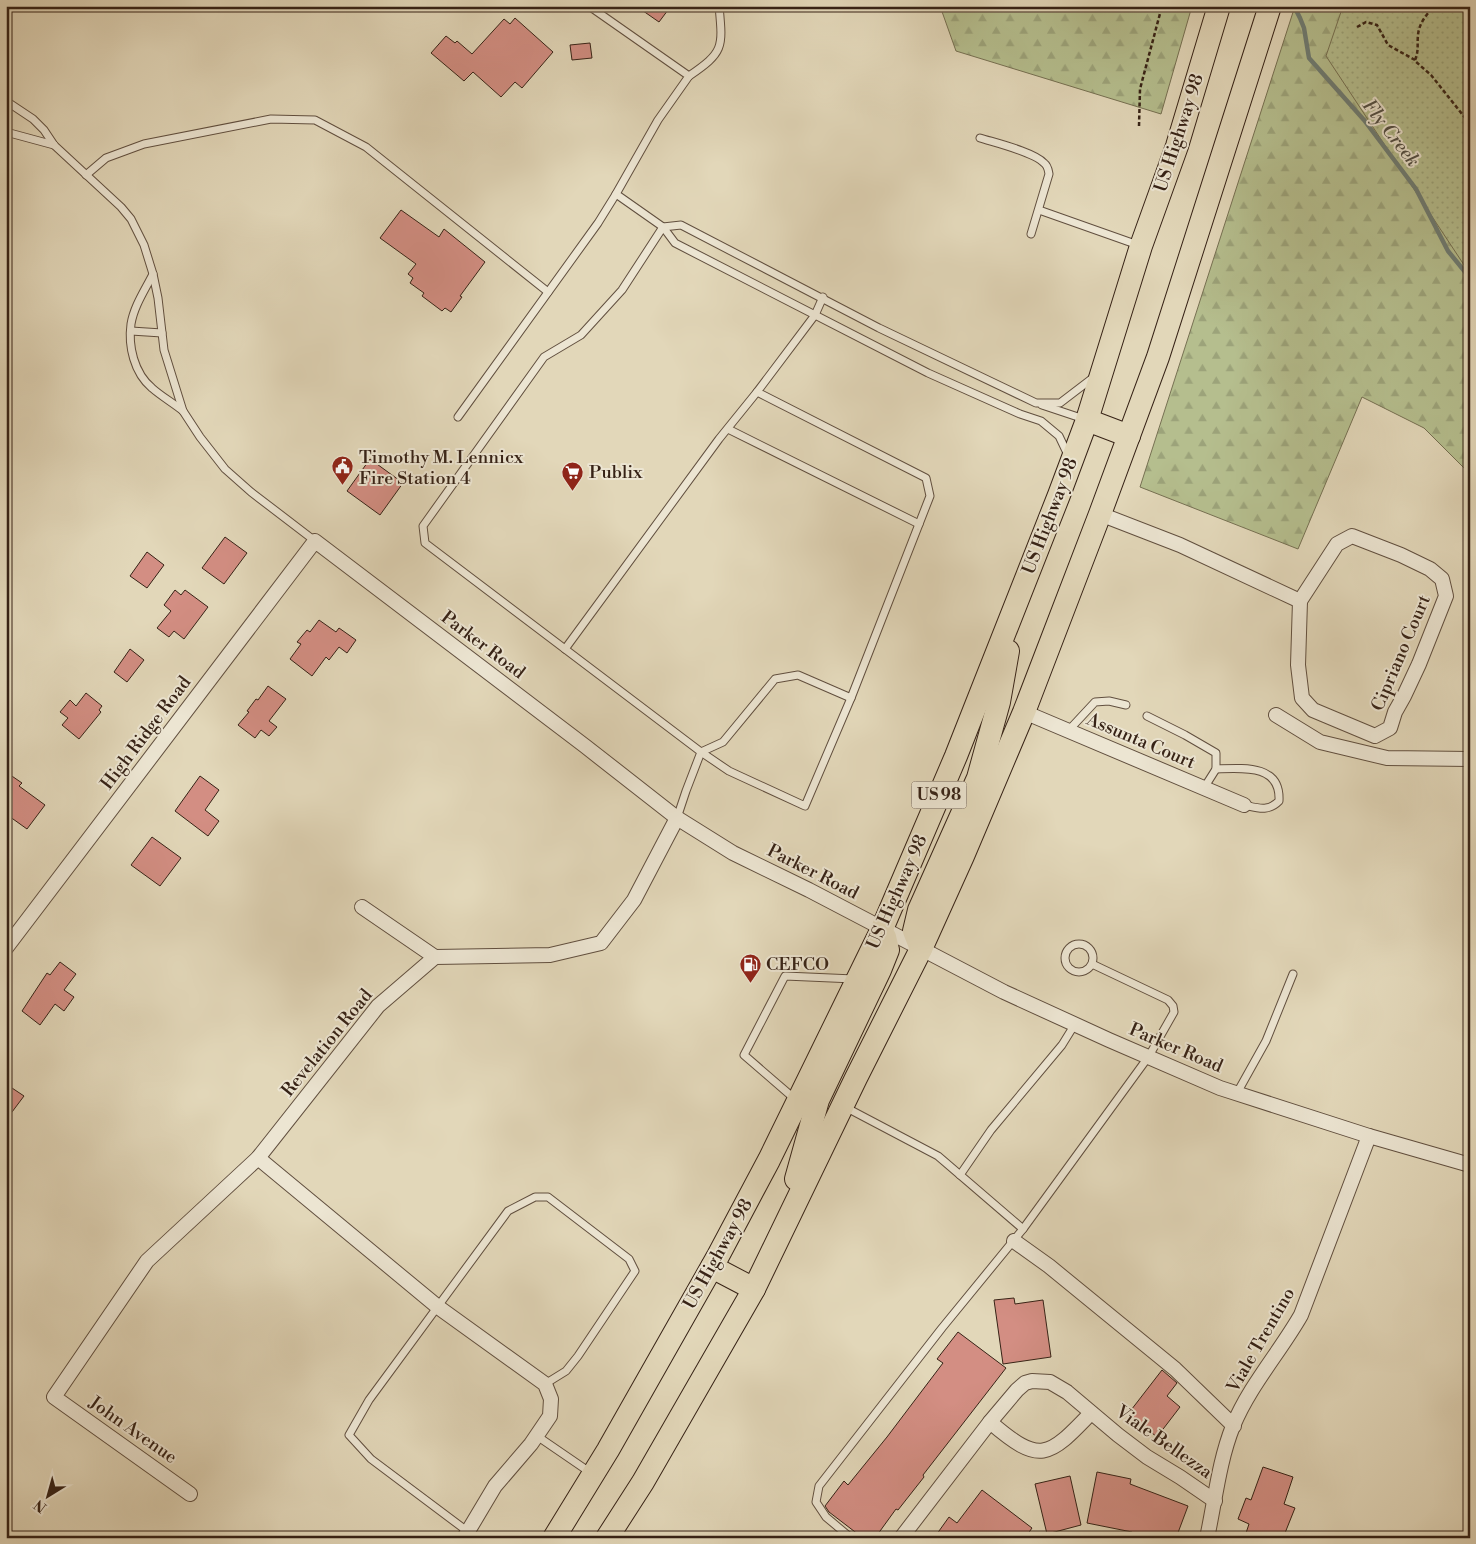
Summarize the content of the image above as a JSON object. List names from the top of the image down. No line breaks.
{"streets":{"main road":["US Highway 98","US 98"],"street":["Parker Road","Cipriano Court","High Ridge Road","Assunta Court","Revelation Road","Viale Trentino","John Avenue","Viale Bellezza"]},"crossings":[["US Highway 98","Parker Road"],["Parker Road","High Ridge Road"],["Parker Road","US 98"],["Parker Road","Viale Trentino"],["Assunta Court","US 98"],["Revelation Road","John Avenue"],["Viale Trentino","Viale Bellezza"]],"water":["Fly Creek"],"places":{"public building":["Timothy M. Lennicx Fire Station 4"],"supermarket":["Publix"],"fuel station":["CEFCO"]},"north":"bottom left"}
